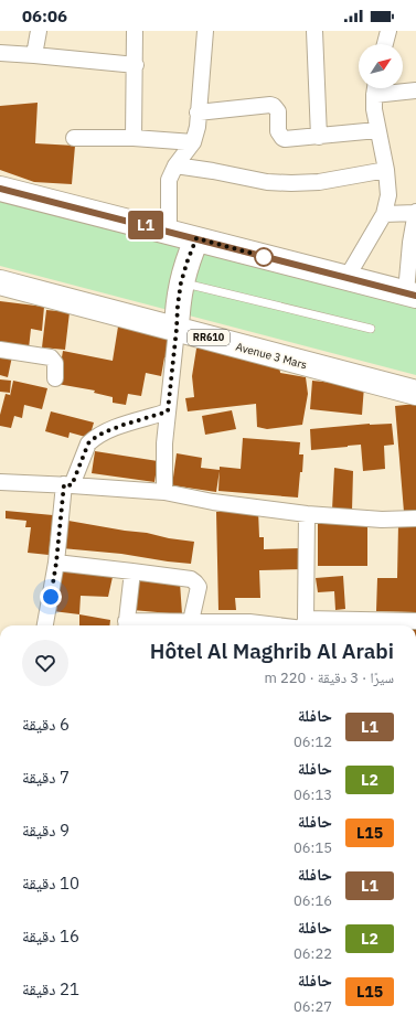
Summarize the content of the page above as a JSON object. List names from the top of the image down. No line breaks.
{"streets":{"main road":["RR610","Avenue 3 Mars"]},"lines":["bus line L1"],"north":"top right","page":{"status":"06:06","on_map":"L1","heading":["Hôtel Al Maghrib Al Arabi","سيرًا · 3 دقيقة · 220 m"],"list":[{"mark":"L1","name":"حافلة","note":"06:12","value":"6 دقيقة"},{"mark":"L2","name":"حافلة","note":"06:13","value":"7 دقيقة"},{"mark":"L15","name":"حافلة","note":"06:15","value":"9 دقيقة"},{"mark":"L1","name":"حافلة","note":"06:16","value":"10 دقيقة"},{"mark":"L2","name":"حافلة","note":"06:22","value":"16 دقيقة"},{"mark":"L15","name":"حافلة","note":"06:27","value":"21 دقيقة"}]}}
